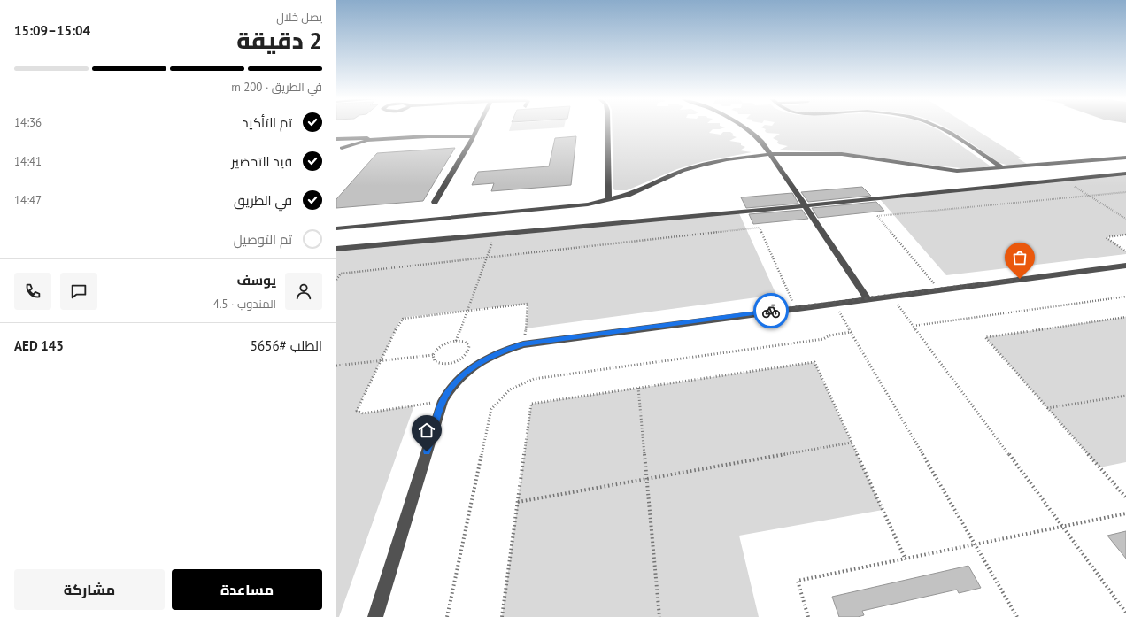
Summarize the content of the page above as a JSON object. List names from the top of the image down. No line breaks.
{"page":{"heading":["2 دقيقة","يصل خلال","15:04–15:09"],"panel":["يوسف","المندوب · 4.5","الطلب #5656","AED 143"],"bar":"في الطريق · 200 m","list":[["تم التأكيد","14:36"],["قيد التحضير","14:41"],["في الطريق","14:47"],"تم التوصيل"],"buttons":["مساعدة","مشاركة"]}}
